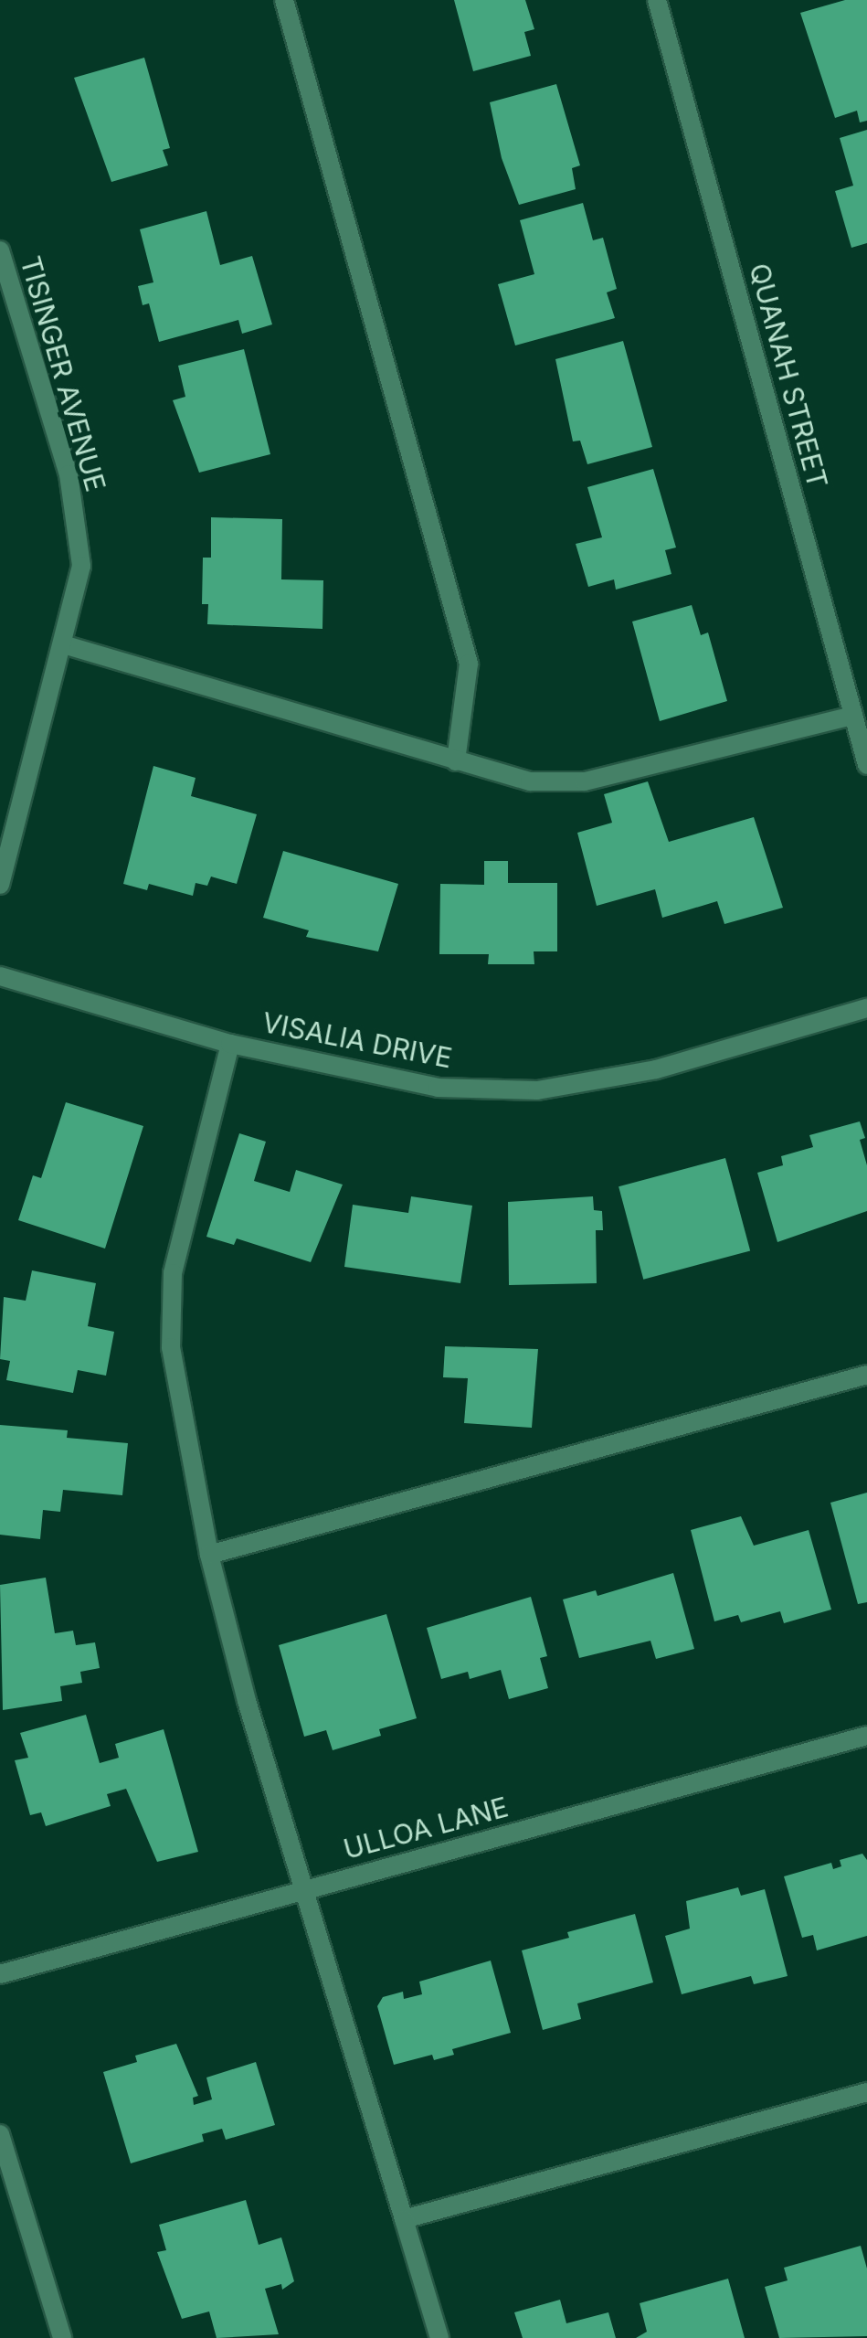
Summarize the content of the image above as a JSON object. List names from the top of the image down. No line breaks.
{"streets":{"street":["TISINGER AVENUE","QUANAH STREET","VISALIA DRIVE","ULLOA LANE"]}}
